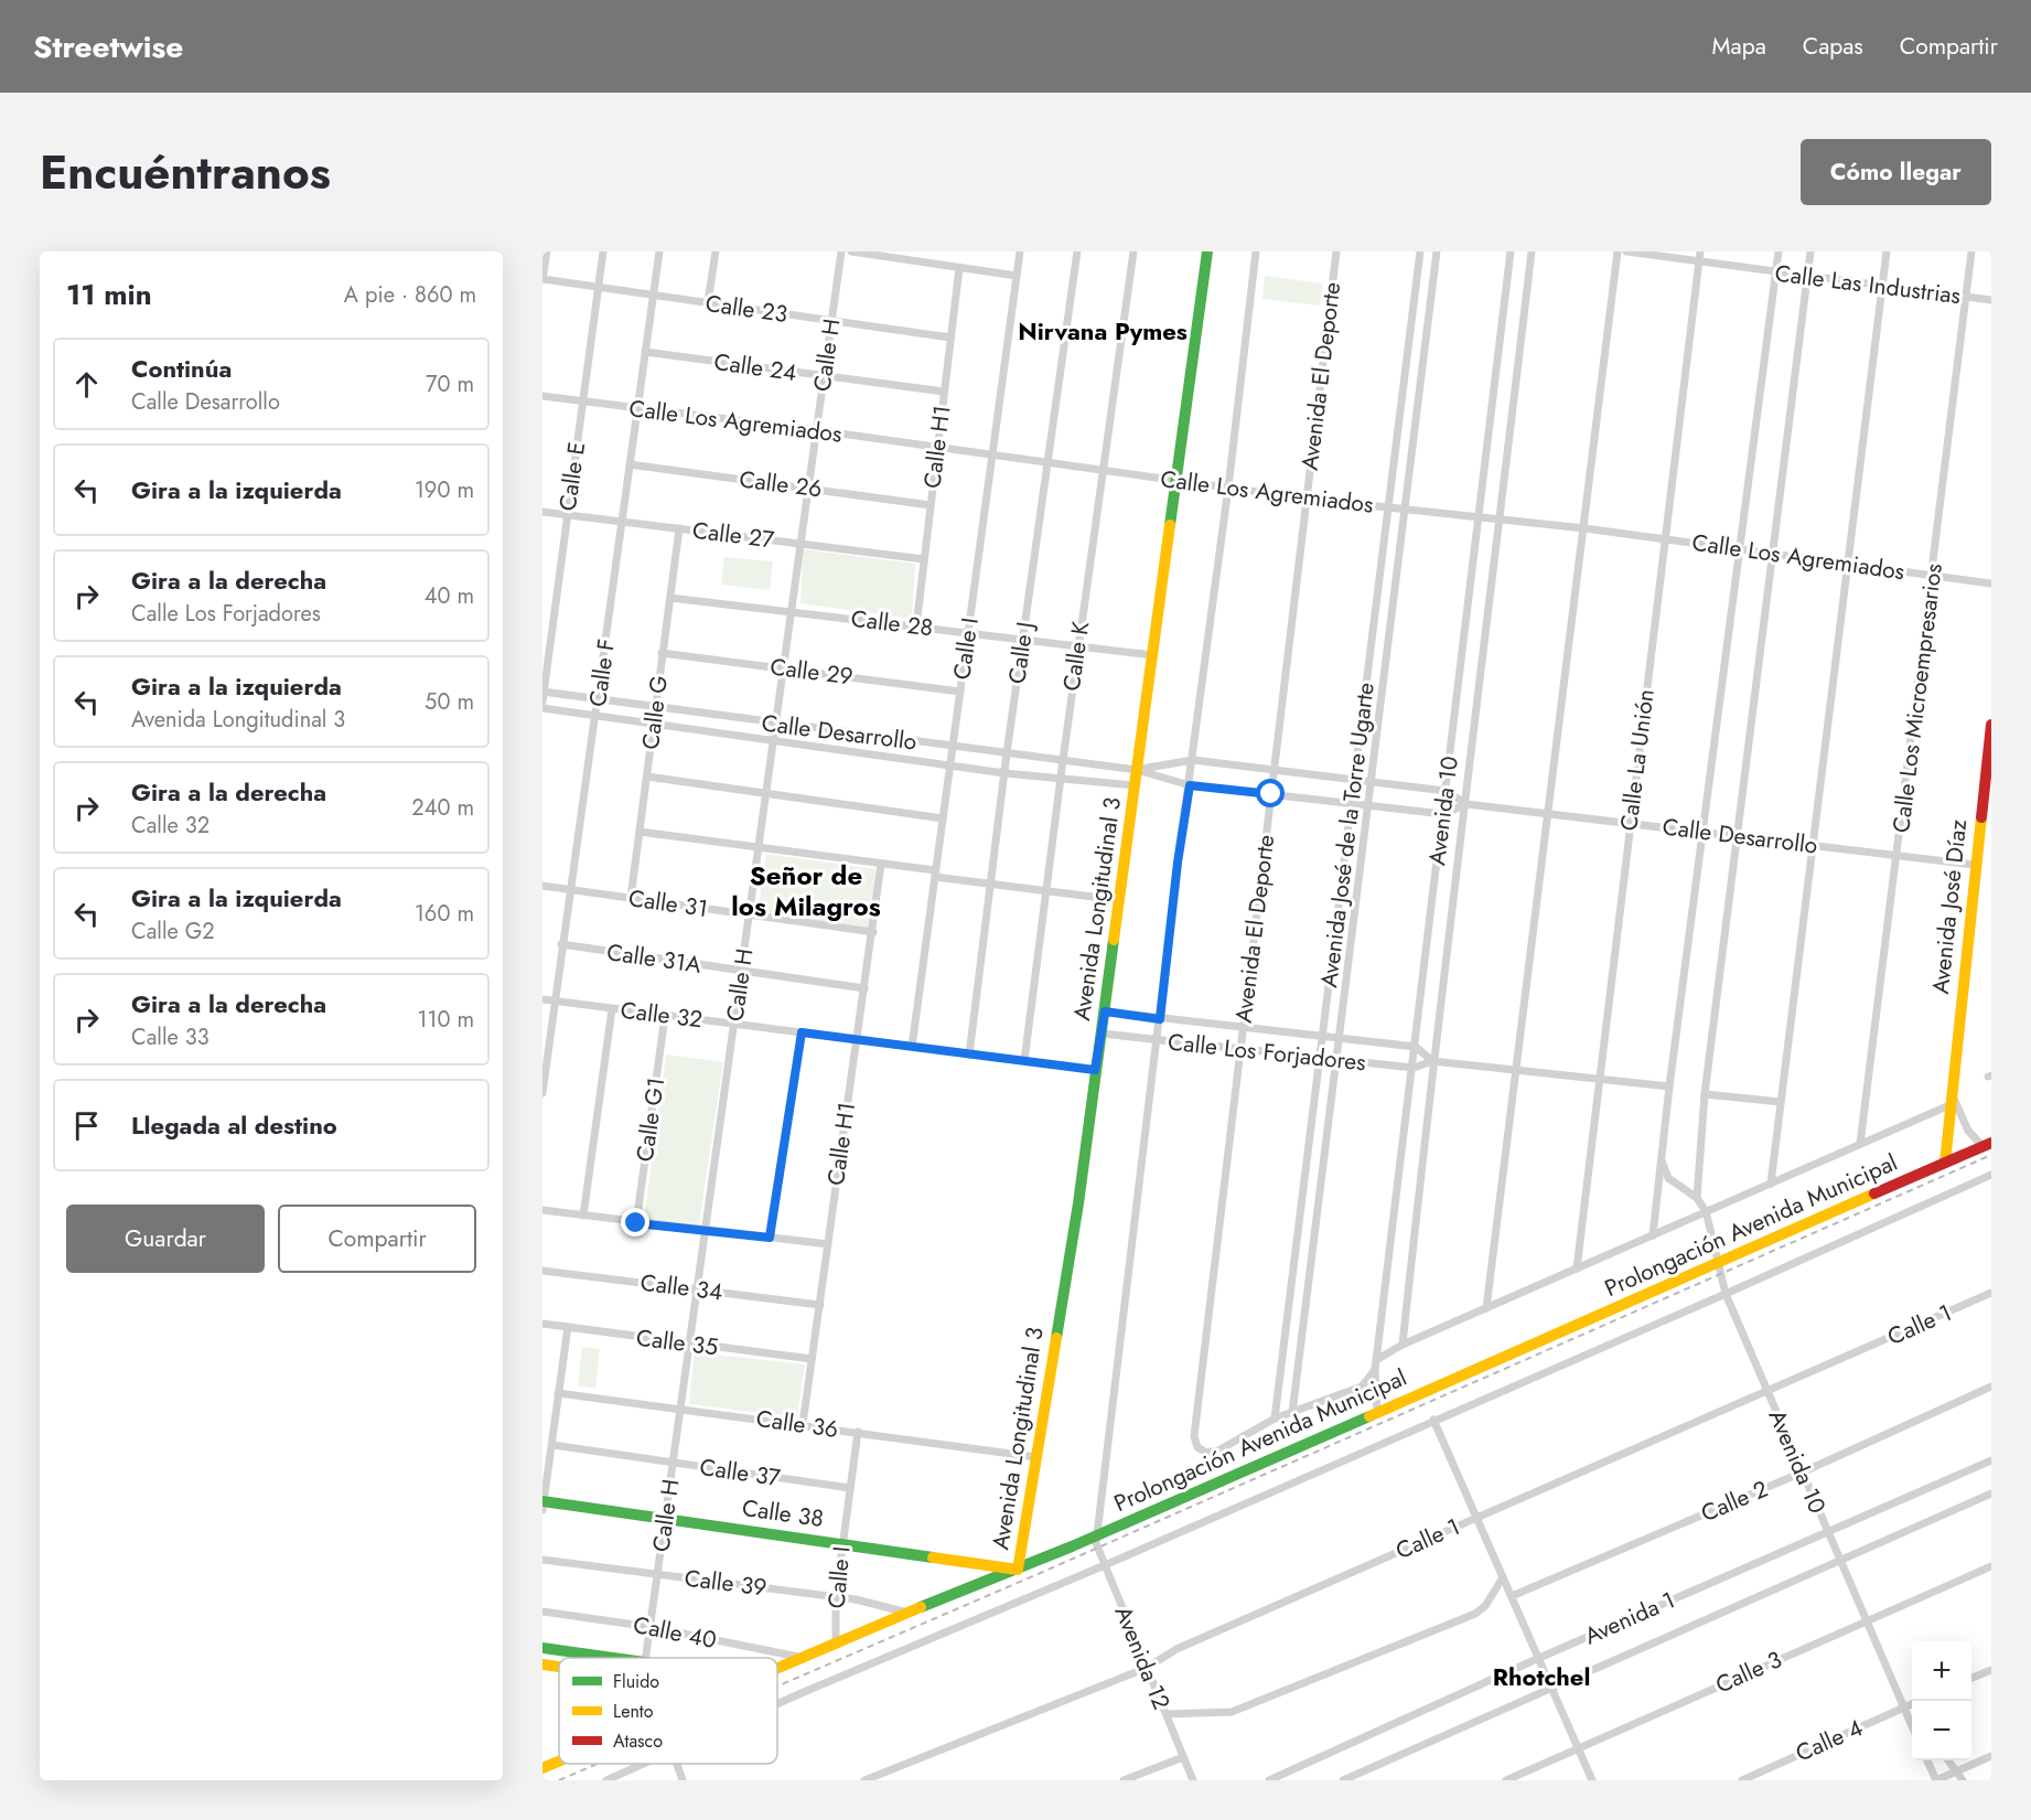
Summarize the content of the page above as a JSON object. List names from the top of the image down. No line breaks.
{"streets":{"street":["Calle Las Industrias","Calle 23","Calle H","Calle 24","Avenida El Deporte","Calle Los Agremiados","Calle H1","Calle E","Calle 26","Calle 27","Calle 28","Calle I","Calle J","Calle K","Calle 29","Calle F","Calle Los Microempresarios","Calle G","Calle Desarrollo","Calle La Unión","Avenida 10","Avenida José de la Torre Ugarte","Calle 31","Avenida José Díaz","Avenida Longitudinal 3","Calle 31A","Calle 32","Calle Los Forjadores","Calle G1","Prolongación Avenida Municipal","Calle 34","Calle 1","Calle 35","Calle 36","Calle 37","Calle 2","Calle 38","Calle 39","Avenida 1","Calle 40","Avenida 12","Calle 3","Calle 4"]},"crossings":[["Calle Las Industrias","Calle Los Microempresarios"],["Calle Las Industrias","Calle La Unión"],["Calle 23","Calle H"],["Calle 23","Calle H1"],["Calle 23","Calle E"],["Calle 23","Calle F"],["Calle H","Calle 24"],["Calle H","Calle Los Agremiados"],["Calle H","Calle 26"],["Calle H","Calle 27"],["Calle H","Calle 28"],["Calle H","Calle 29"],["Calle H","Calle Desarrollo"],["Calle H","Calle 31"],["Calle H","Calle 31A"],["Calle H","Calle 32"],["Calle H","Calle 34"],["Calle H","Calle 35"],["Calle H","Calle 36"],["Calle H","Calle 37"],["Calle H","Calle 38"],["Calle H","Calle 39"],["Calle H","Calle 40"],["Calle 24","Calle H1"],["Calle 24","Calle F"],["Avenida El Deporte","Calle Los Agremiados"],["Avenida El Deporte","Calle Desarrollo"],["Avenida El Deporte","Avenida José de la Torre Ugarte"],["Avenida El Deporte","Calle Los Forjadores"],["Calle Los Agremiados","Calle H1"],["Calle Los Agremiados","Calle E"],["Calle Los Agremiados","Calle I"],["Calle Los Agremiados","Calle J"],["Calle Los Agremiados","Calle K"],["Calle Los Agremiados","Calle F"],["Calle Los Agremiados","Calle Los Microempresarios"],["Calle Los Agremiados","Calle La Unión"],["Calle Los Agremiados","Avenida 10"],["Calle Los Agremiados","Avenida José de la Torre Ugarte"],["Calle Los Agremiados","Avenida Longitudinal 3"],["Calle Los Agremiados","Avenida 12"],["Calle H1","Calle 26"],["Calle H1","Calle 27"],["Calle H1","Calle 28"],["Calle H1","Calle 31"],["Calle H1","Calle 31A"],["Calle H1","Calle 32"],["Calle H1","Calle 34"],["Calle H1","Calle 35"],["Calle H1","Calle 36"],["Calle E","Calle 27"],["Calle E","Calle Desarrollo"],["Calle 26","Calle F"],["Calle 27","Calle F"],["Calle 27","Calle G"],["Calle 28","Calle I"],["Calle 28","Calle J"],["Calle 28","Calle K"],["Calle 28","Calle G"],["Calle 28","Avenida Longitudinal 3"],["Calle I","Calle 29"],["Calle I","Calle Desarrollo"],["Calle I","Calle 32"],["Calle I","Prolongación Avenida Municipal"],["Calle I","Calle 36"],["Calle I","Calle 37"],["Calle I","Calle 38"],["Calle I","Calle 39"],["Calle J","Calle Desarrollo"],["Calle J","Calle 32"],["Calle K","Calle Desarrollo"],["Calle K","Calle 32"],["Calle 29","Calle G"],["Calle F","Calle Desarrollo"],["Calle F","Calle 31"],["Calle F","Calle 31A"],["Calle F","Calle 32"],["Calle Los Microempresarios","Calle Desarrollo"],["Calle G","Calle Desarrollo"],["Calle G","Calle 31"],["Calle Desarrollo","Calle La Unión"],["Calle Desarrollo","Avenida 10"],["Calle Desarrollo","Avenida José de la Torre Ugarte"],["Calle Desarrollo","Avenida José Díaz"],["Calle Desarrollo","Avenida Longitudinal 3"],["Calle Desarrollo","Avenida 12"],["Calle La Unión","Calle Los Forjadores"],["Avenida 10","Calle Los Forjadores"],["Avenida 10","Prolongación Avenida Municipal"],["Avenida 10","Calle 1"],["Avenida 10","Calle 2"],["Avenida 10","Avenida 1"],["Avenida 10","Calle 3"],["Avenida 10","Calle 4"],["Avenida José de la Torre Ugarte","Calle Los Forjadores"],["Avenida José Díaz","Prolongación Avenida Municipal"],["Avenida Longitudinal 3","Calle 32"],["Avenida Longitudinal 3","Calle Los Forjadores"],["Avenida Longitudinal 3","Prolongación Avenida Municipal"],["Avenida Longitudinal 3","Calle 36"],["Avenida Longitudinal 3","Calle 38"],["Calle 32","Calle G1"],["Calle Los Forjadores","Avenida 12"],["Prolongación Avenida Municipal","Calle 38"],["Prolongación Avenida Municipal","Calle 39"],["Prolongación Avenida Municipal","Calle 40"],["Prolongación Avenida Municipal","Avenida 12"],["Calle 1","Avenida 12"]],"districts":["Nirvana Pymes","Señor de los Milagros","Rhotchel"],"legend":["Fluido","Lento","Atasco"],"page":{"header":"Streetwise","nav":["Mapa","Capas","Compartir"],"title":"Encuéntranos","buttons":["Cómo llegar",["Guardar","Compartir"]],"heading":["11 min","A pie · 860 m"],"list":[["Continúa","Calle Desarrollo","70 m"],["Gira a la izquierda","190 m"],["Gira a la derecha","Calle Los Forjadores","40 m"],["Gira a la izquierda","Avenida Longitudinal 3","50 m"],["Gira a la derecha","Calle 32","240 m"],["Gira a la izquierda","Calle G2","160 m"],["Gira a la derecha","Calle 33","110 m"],"Llegada al destino"],"map_buttons":["+","−"]}}
